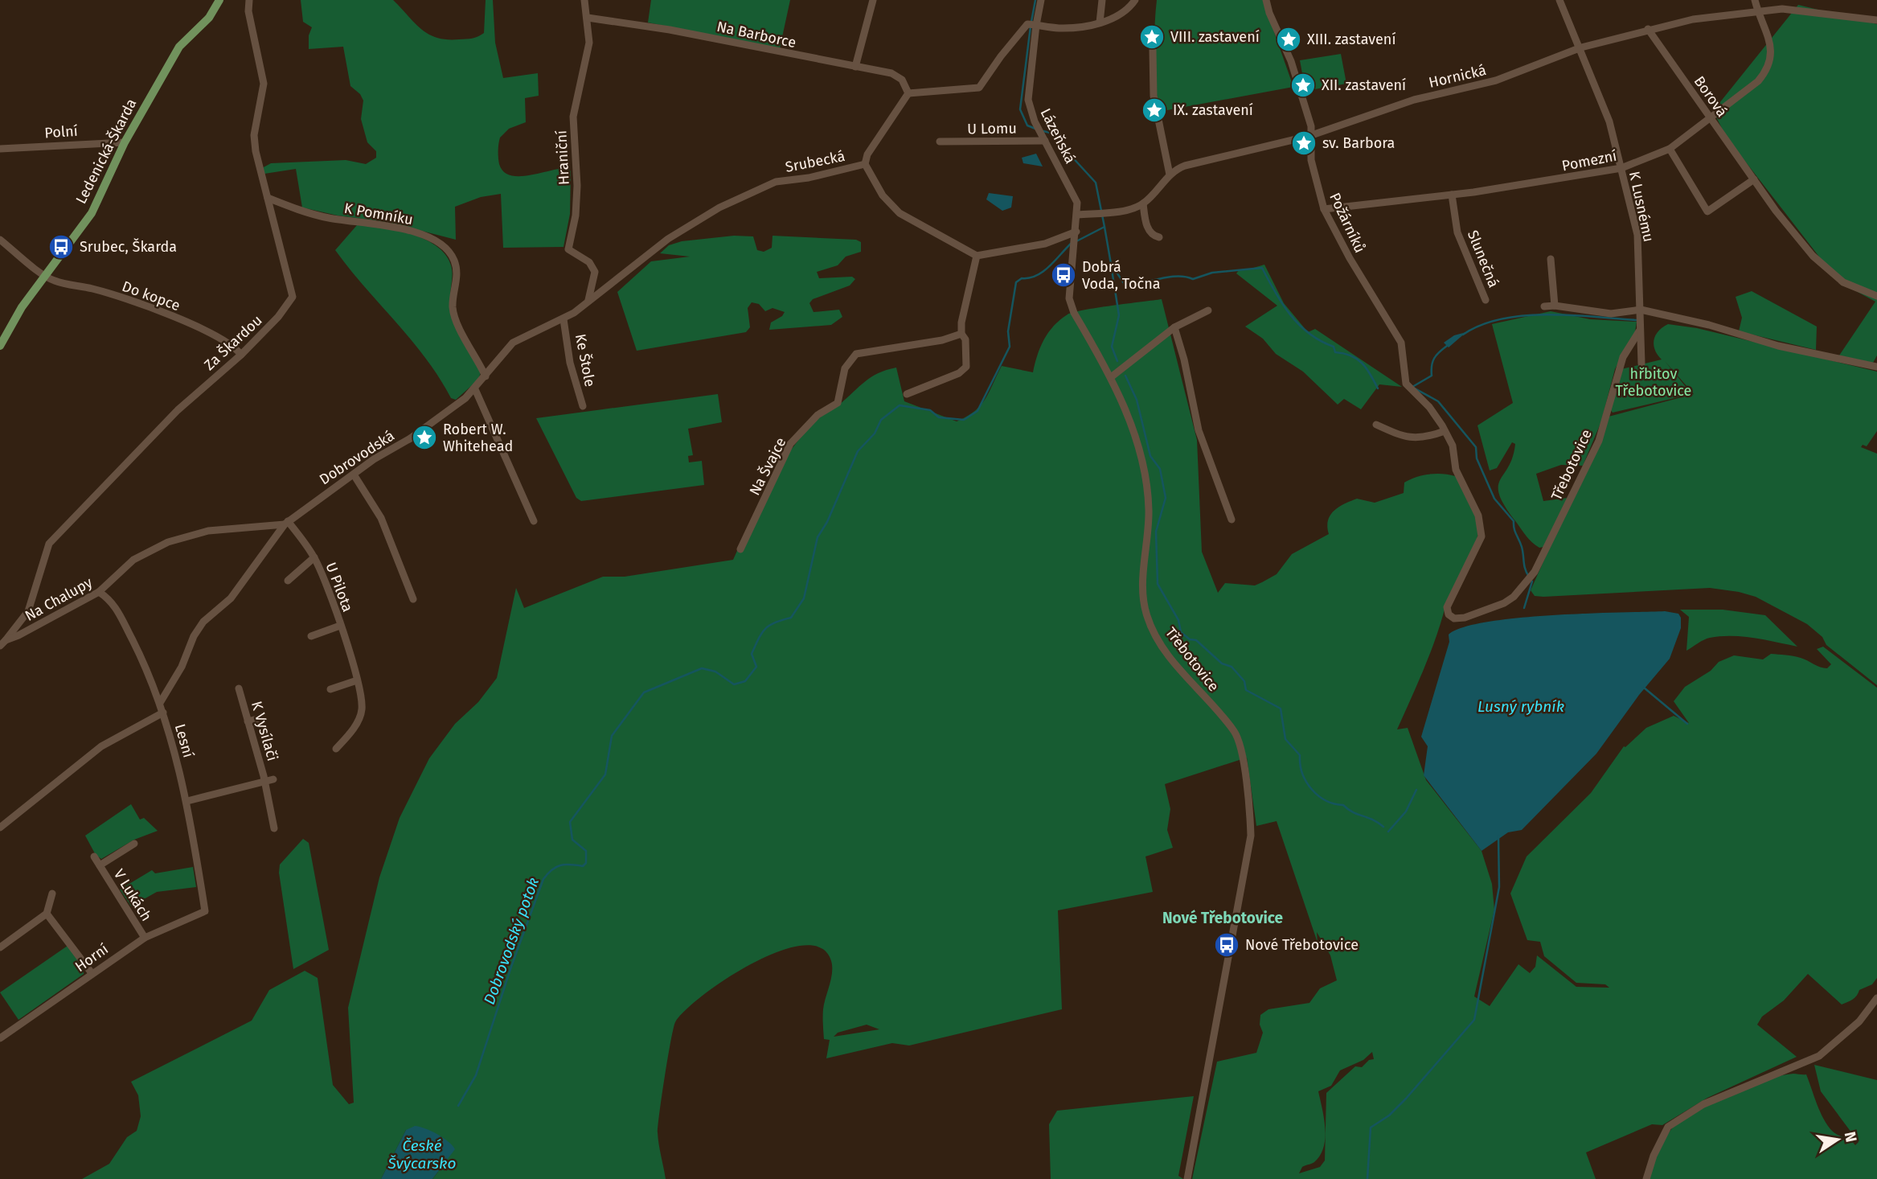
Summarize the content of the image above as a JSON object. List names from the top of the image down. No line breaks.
{"streets":{"main road":["Ledenická-Škarda"],"street":["Na Barborce","Hornická","Borová","U Lomu","Polní","Lázeňská","Hraniční","Pomezní","Srubecká","K Lusnému","K Pomníku","Požárníků","Slunečná","Do kopce","Za Škardou","Ke Štole","Dobrovodská","Třebotovice","Na Švajce","U Pilota","Na Chalupy","K Vysílači","Lesní","V Lukách","Horní"]},"crossings":[["Na Barborce","Hraniční"],["Hornická","Borová"],["Hornická","Pomezní"],["Hornická","K Lusnému"],["Hornická","Požárníků"],["Borová","Pomezní"],["U Lomu","Lázeňská"],["Polní","Ledenická-Škarda"],["Lázeňská","Třebotovice"],["Ledenická-Škarda","Do kopce"],["Hraniční","Dobrovodská"],["Pomezní","K Lusnému"],["Pomezní","Požárníků"],["Pomezní","Slunečná"],["Srubecká","Dobrovodská"],["K Lusnému","Třebotovice"],["K Pomníku","Za Škardou"],["K Pomníku","Dobrovodská"],["Požárníků","Třebotovice"],["Do kopce","Za Škardou"],["Za Škardou","Na Chalupy"],["Ke Štole","Dobrovodská"],["Dobrovodská","U Pilota"],["Dobrovodská","Na Chalupy"],["Dobrovodská","Lesní"],["U Pilota","Na Chalupy"],["Na Chalupy","Lesní"],["K Vysílači","Lesní"],["Lesní","Horní"],["V Lukách","Horní"]],"districts":["Nové Třebotovice"],"water":["Lusný rybník","Dobrovodský potok","České Švýcarsko"],"parks":["hřbitov Třebotovice"],"places":{"place":["VIII. zastavení","XIII. zastavení","XII. zastavení","IX. zastavení","sv. Barbora","Robert W. Whitehead"],"bus stop":["Srubec, Škarda","Dobrá Voda, Točna","Nové Třebotovice"]},"north":"right"}
